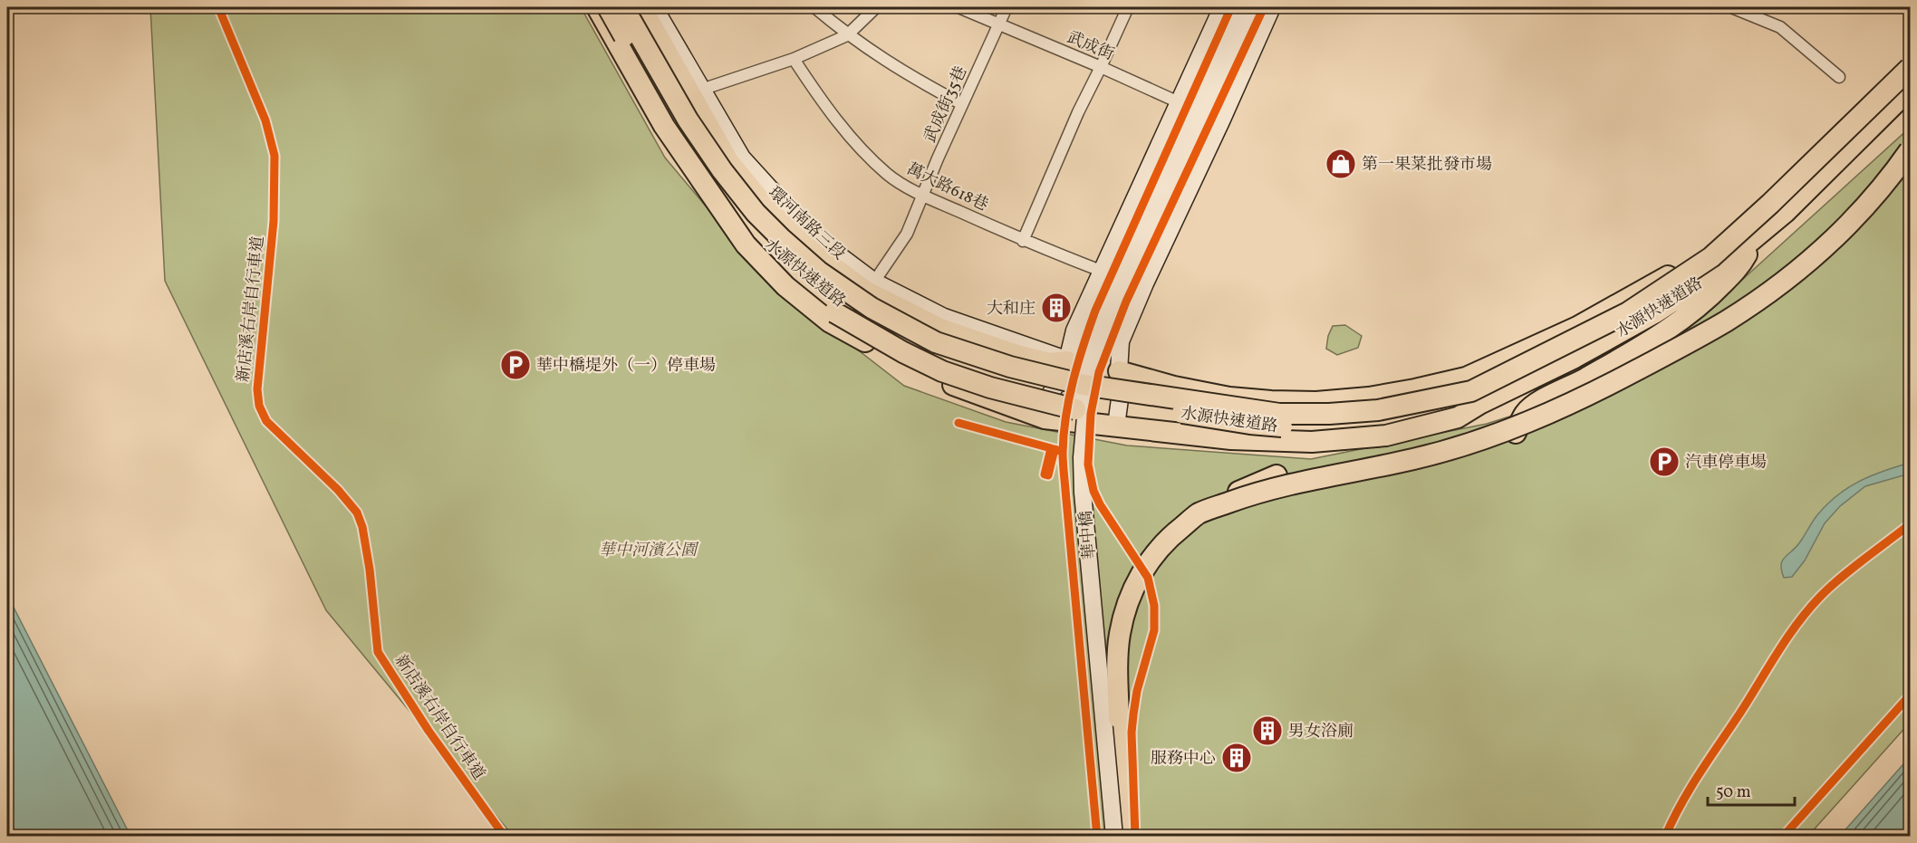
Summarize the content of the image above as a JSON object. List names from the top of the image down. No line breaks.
{"streets":{"highway":["水源快速道路"],"main road":["環河南路三段","華中橋"],"street":["武成街","武成街35巷","萬大路618巷"],"cycle path":["新店溪右岸自行車道"]},"crossings":[["武成街","武成街35巷"],["武成街35巷","萬大路618巷"],["武成街35巷","環河南路三段"]],"parks":["華中河濱公園"],"places":{"shop":["第一果菜批發市場"],"building":["大和庄","男女浴廁","服務中心"],"parking":["華中橋堤外（一）停車場","汽車停車場"]},"scale_bar":"50 m"}
